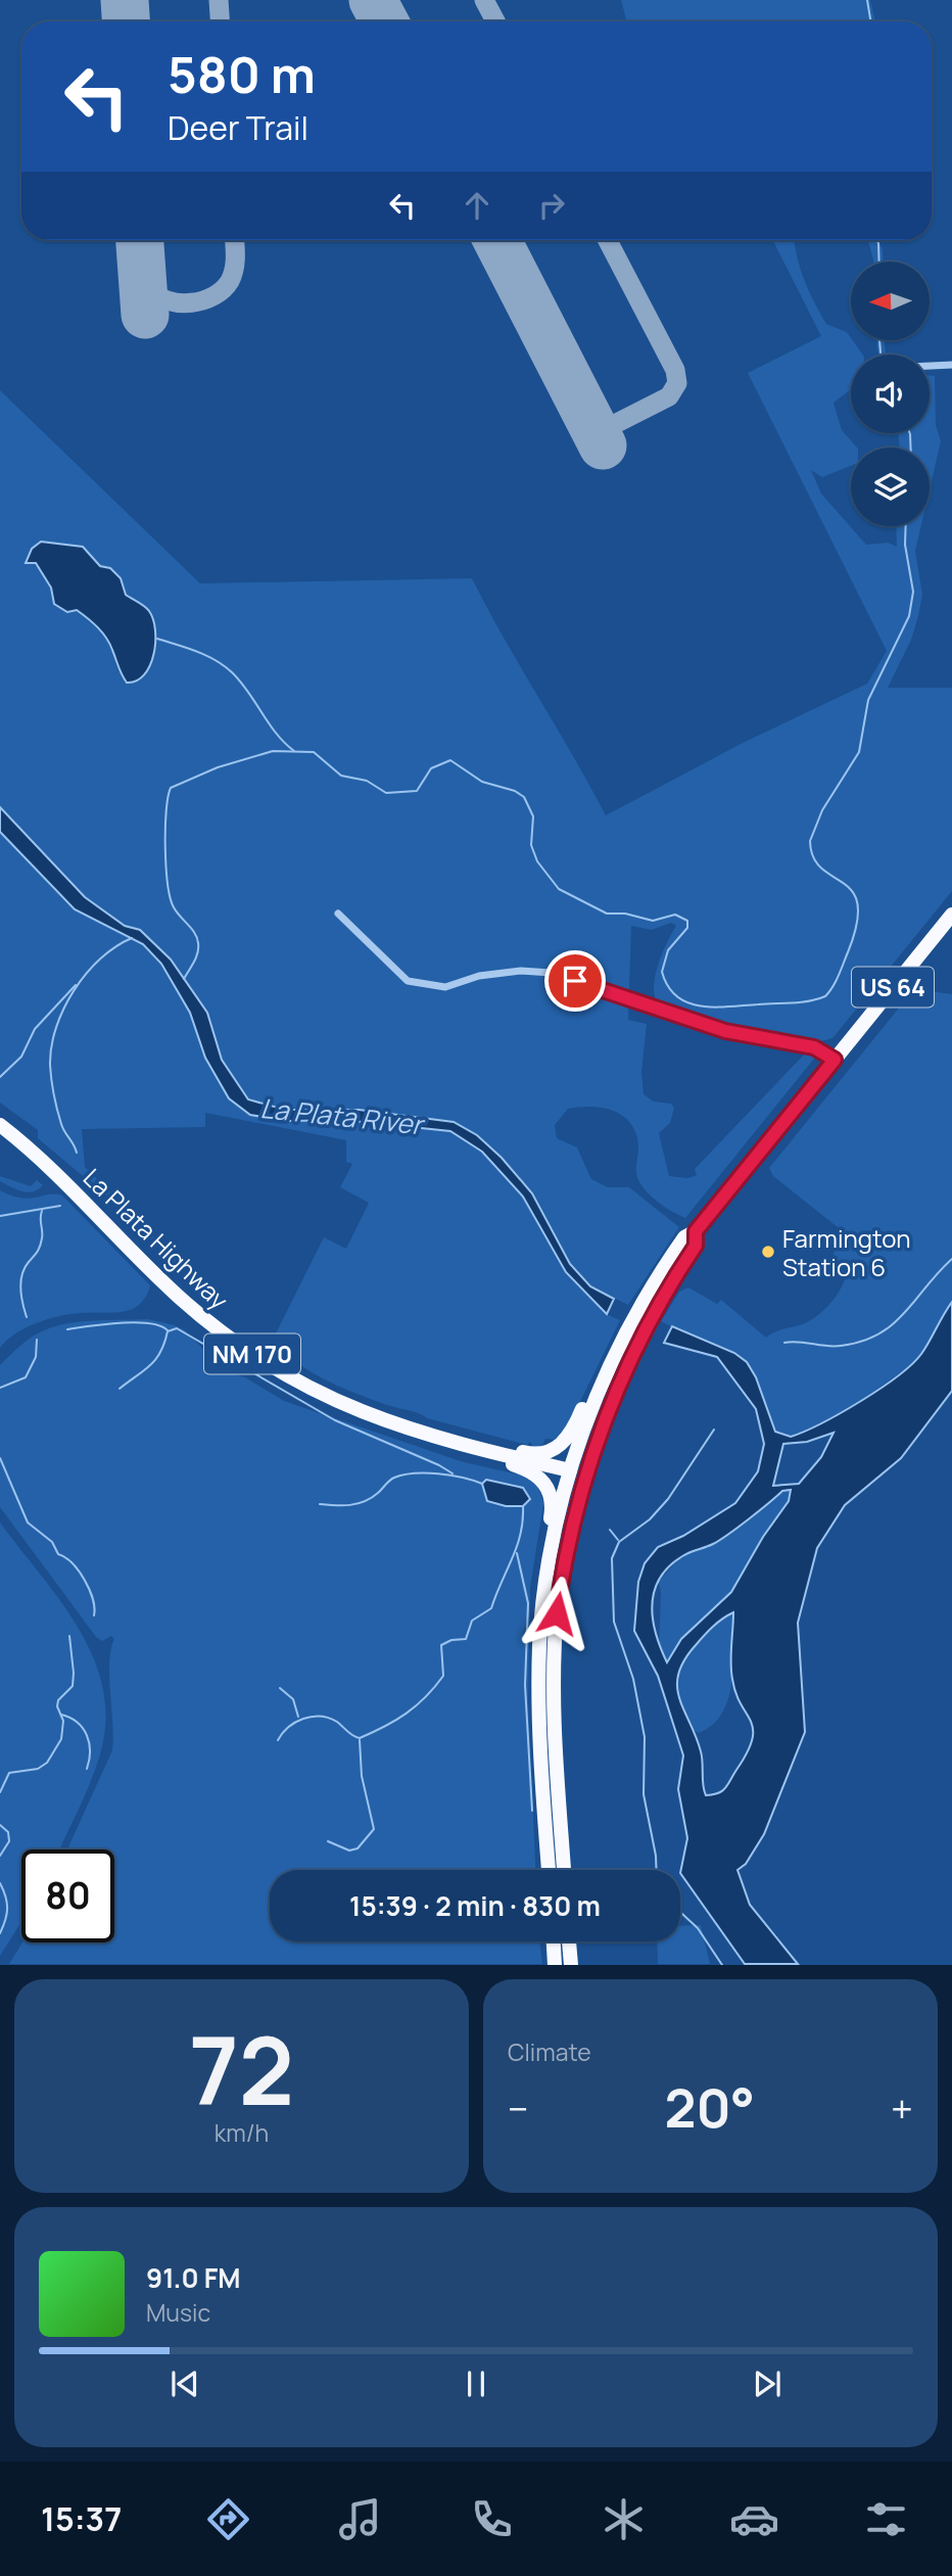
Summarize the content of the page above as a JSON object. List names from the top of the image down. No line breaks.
{"streets":{"highway":["US 64","La Plata Highway","NM 170"]},"crossings":[["US 64","La Plata Highway"]],"water":["La Plata River"],"places":["Farmington Station 6"],"north":"left","page":{"turn":["580 m","Deer Trail"],"limit":"80","trip":"15:39 · 2 min · 830 m","tile":[["72","km/h"],"Climate"],"heat":["−","20°","+"],"song":["91.0 FM","Music"],"tabs":"15:37"}}
